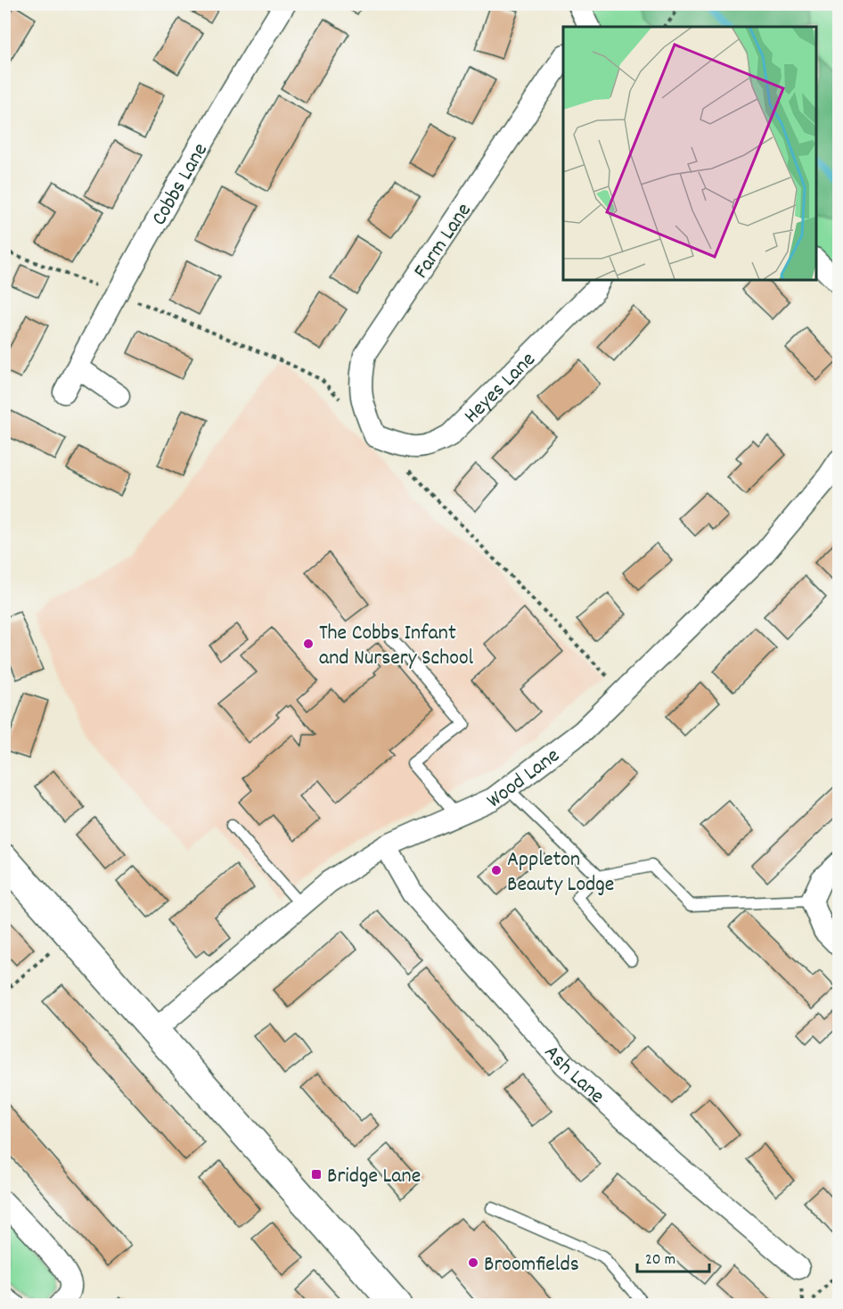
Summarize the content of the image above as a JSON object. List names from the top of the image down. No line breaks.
{"streets":{"street":["Cobbs Lane","Farm Lane","Heyes Lane","Wood Lane","Ash Lane"]},"crossings":[["Farm Lane","Heyes Lane"],["Wood Lane","Ash Lane"]],"places":{"other":["The Cobbs Infant and Nursery School","Appleton Beauty Lodge","Broomfields"],"transit":["Bridge Lane"]},"scale_bar":"20 m"}
